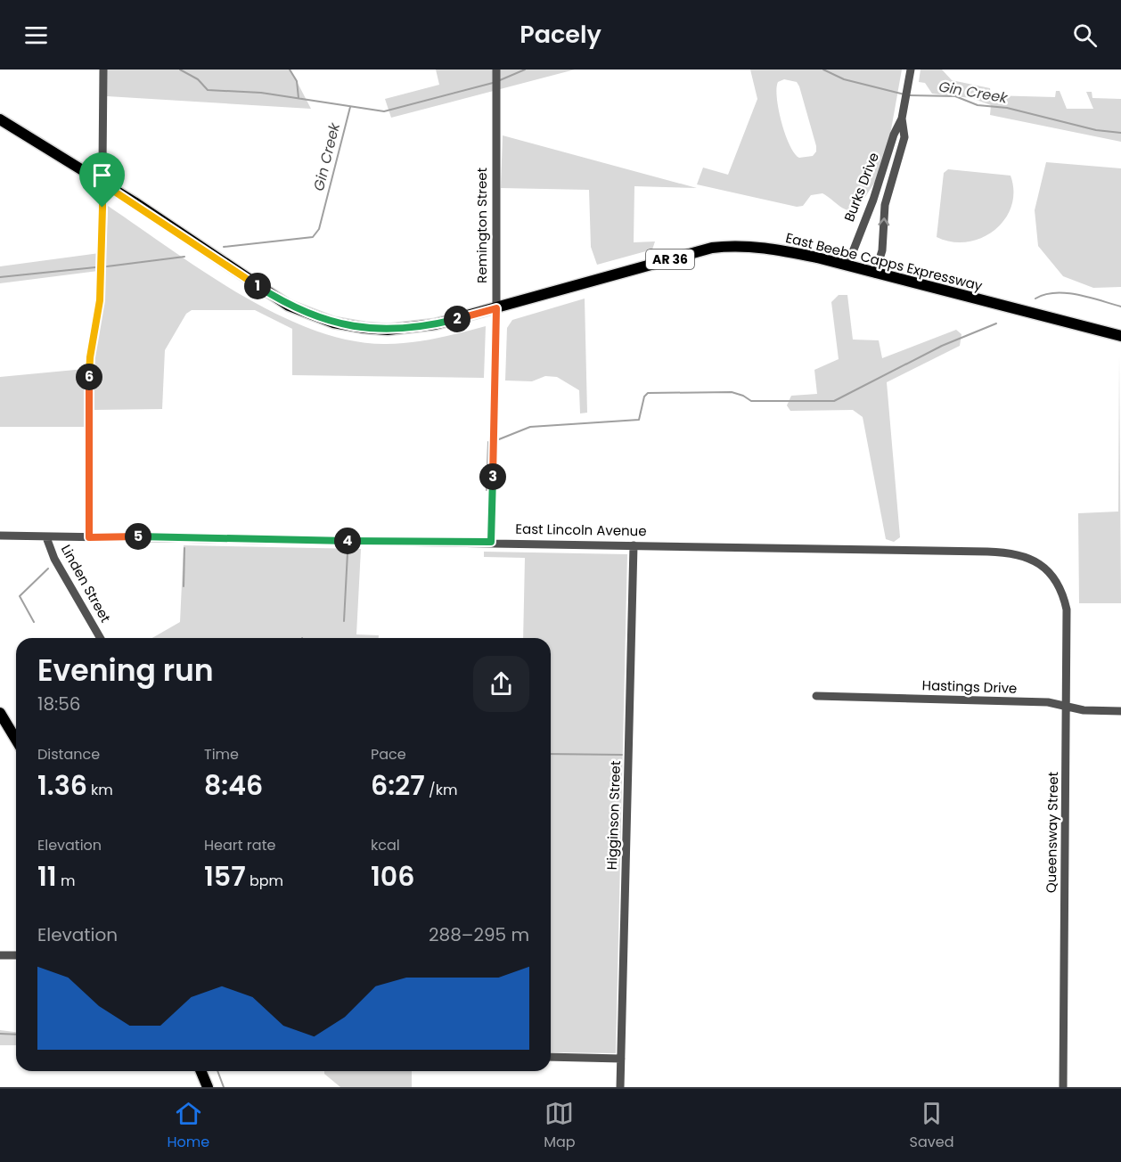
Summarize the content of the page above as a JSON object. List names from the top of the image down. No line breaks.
{"streets":{"main road":["AR 36","East Beebe Capps Expressway"],"street":["Burks Drive","Remington Street","East Lincoln Avenue","Linden Street","Hastings Drive","Higginson Street","Queensway Street"]},"crossings":[["Burks Drive","East Beebe Capps Expressway"],["Remington Street","East Beebe Capps Expressway"],["Remington Street","East Lincoln Avenue"],["East Lincoln Avenue","Linden Street"],["East Lincoln Avenue","Higginson Street"],["East Lincoln Avenue","Queensway Street"],["Hastings Drive","Queensway Street"]],"water":["Gin Creek"],"page":{"header":"Pacely","pins":["1","2","6","3","5","4"],"heading":["Evening run","18:56"],"stats":[["Distance","1.36 km"],["Time","8:46"],["Pace","6:27 /km"],["Elevation","11 m"],["Heart rate","157 bpm"],["kcal","106"]],"chart":["Elevation","288–295 m"],"tabs":["Home","Map","Saved"]}}
